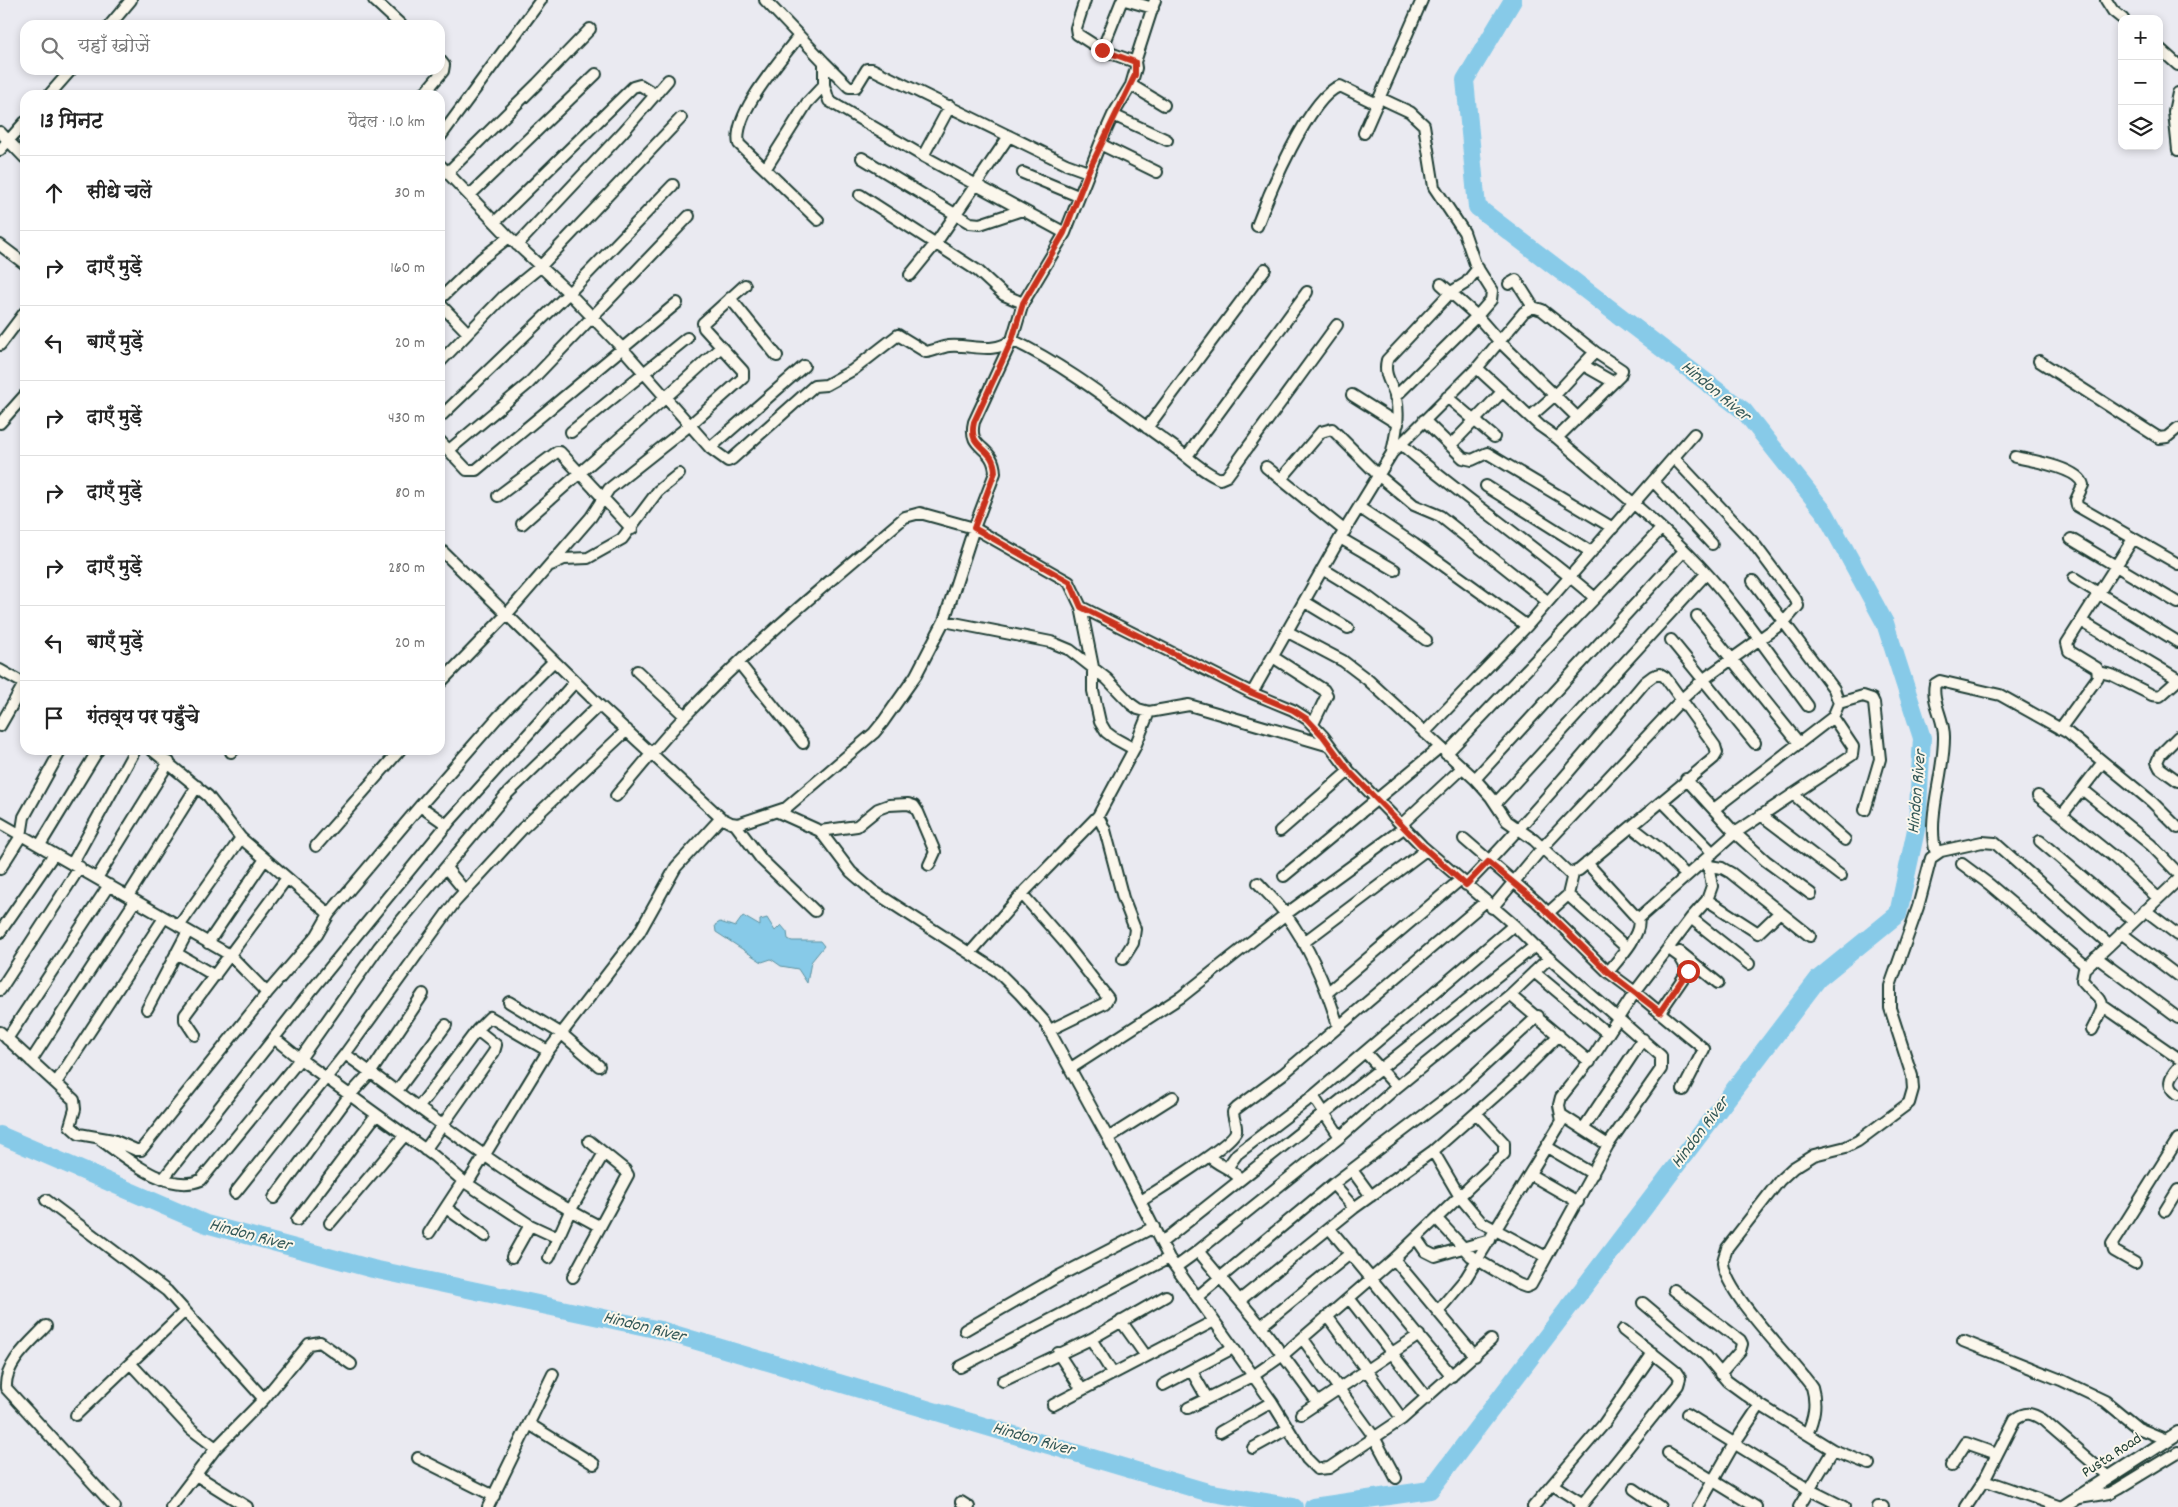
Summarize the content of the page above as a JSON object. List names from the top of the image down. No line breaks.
{"streets":{"street":["Pusta Road"]},"water":["Hindon River"],"page":{"map_buttons":["+","−"],"search":"यहाँ खोजें","heading":["13 मिनट","पैदल · 1.0 km"],"list":[["सीधे चलें","30 m"],["दाएँ मुड़ें","160 m"],["बाएँ मुड़ें","20 m"],["दाएँ मुड़ें","430 m"],["दाएँ मुड़ें","80 m"],["दाएँ मुड़ें","280 m"],["बाएँ मुड़ें","20 m"],"गंतव्य पर पहुँचे"]}}
